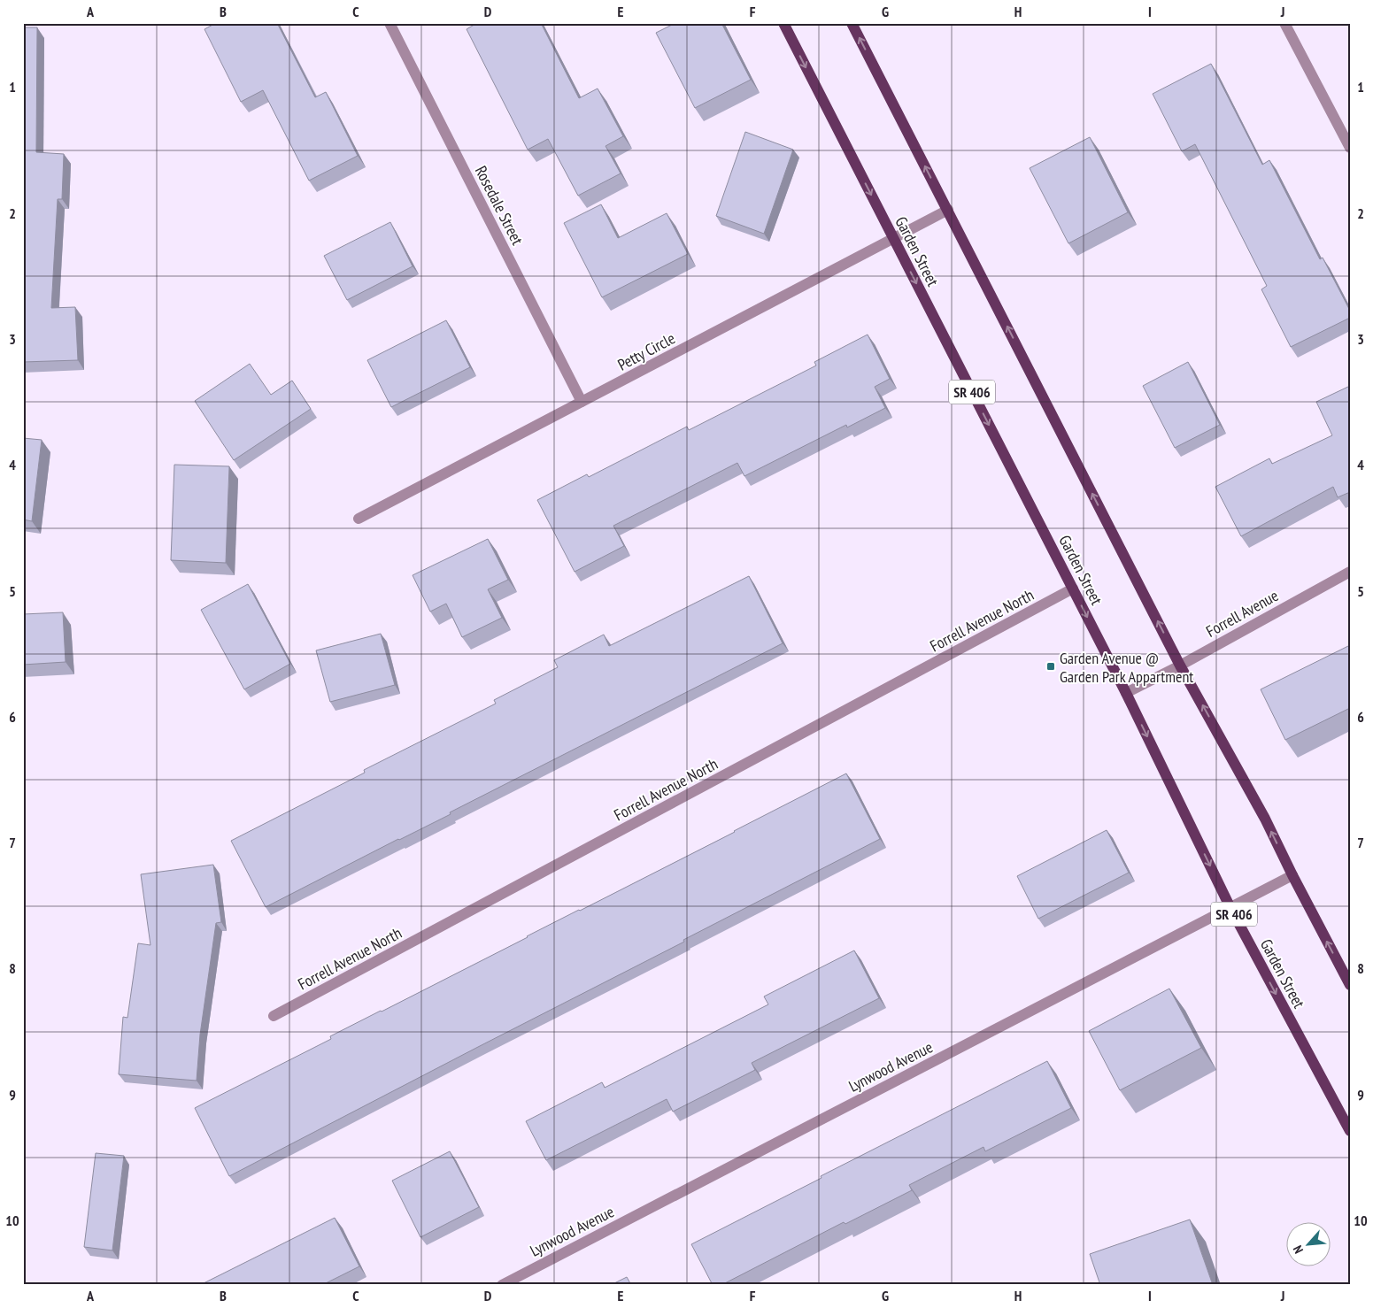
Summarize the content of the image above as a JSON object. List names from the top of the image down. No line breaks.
{"streets":{"main road":["Garden Street","SR 406"],"street":["Rosedale Street","Petty Circle","Forrell Avenue","Forrell Avenue North","Lynwood Avenue"]},"crossings":[["Rosedale Street","Petty Circle"],["Garden Street","Petty Circle"],["Garden Street","Forrell Avenue"],["Garden Street","Forrell Avenue North"],["Garden Street","Lynwood Avenue"]],"places":{"transit":["Garden Avenue @ Garden Park Appartment"]},"north":"bottom left","grid":{"columns":["A","B","C","D","E","F","G","H","I","J"],"rows":["1","2","3","4","5","6","7","8","9","10"]}}
